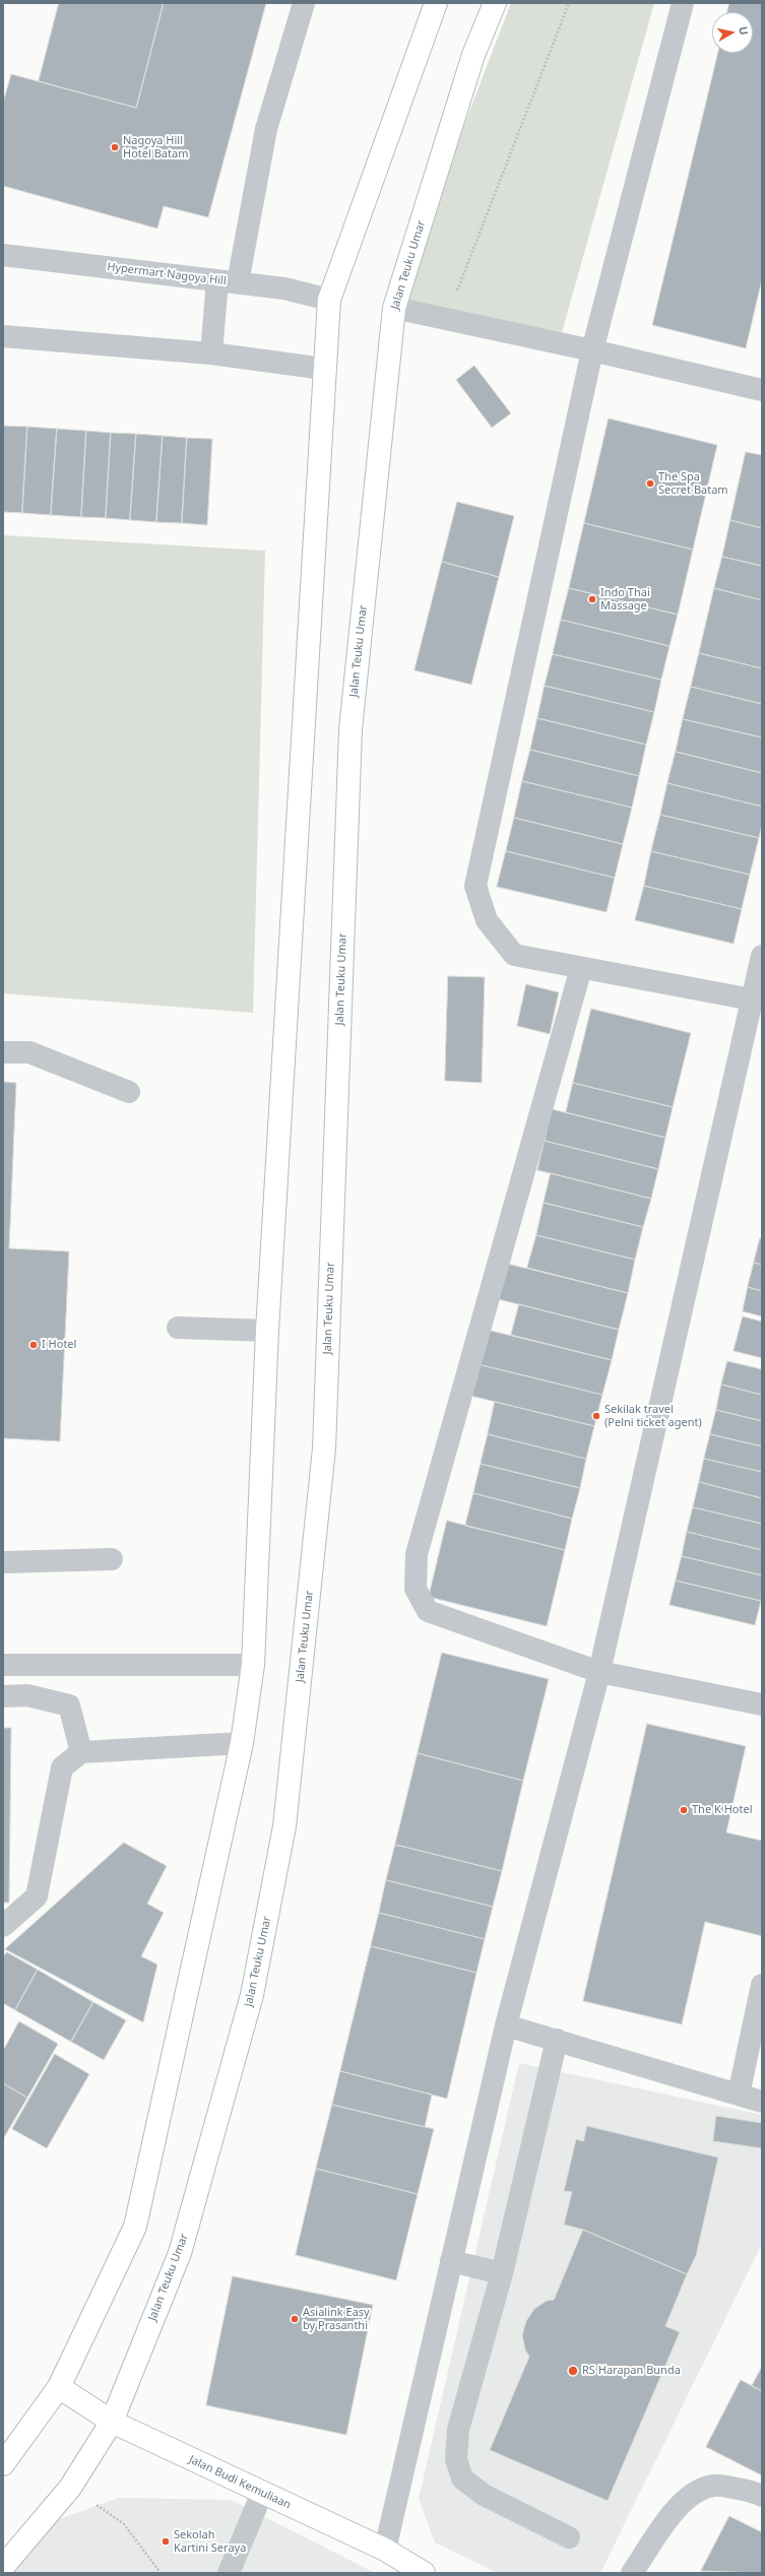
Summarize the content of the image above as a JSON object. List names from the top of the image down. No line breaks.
{"streets":{"main road":["Jalan Teuku Umar","Jalan Budi Kemuliaan"],"street":["Hypermart Nagoya Hill"]},"crossings":[["Jalan Teuku Umar","Jalan Budi Kemuliaan"]],"places":["Nagoya Hill Hotel Batam","The Spa Secret Batam","Indo Thai Massage","I Hotel","Sekilak travel (Pelni ticket agent)","The K Hotel","Asialink Easy by Prasanthi","RS Harapan Bunda","Sekolah Kartini Seraya"],"north":"right"}
